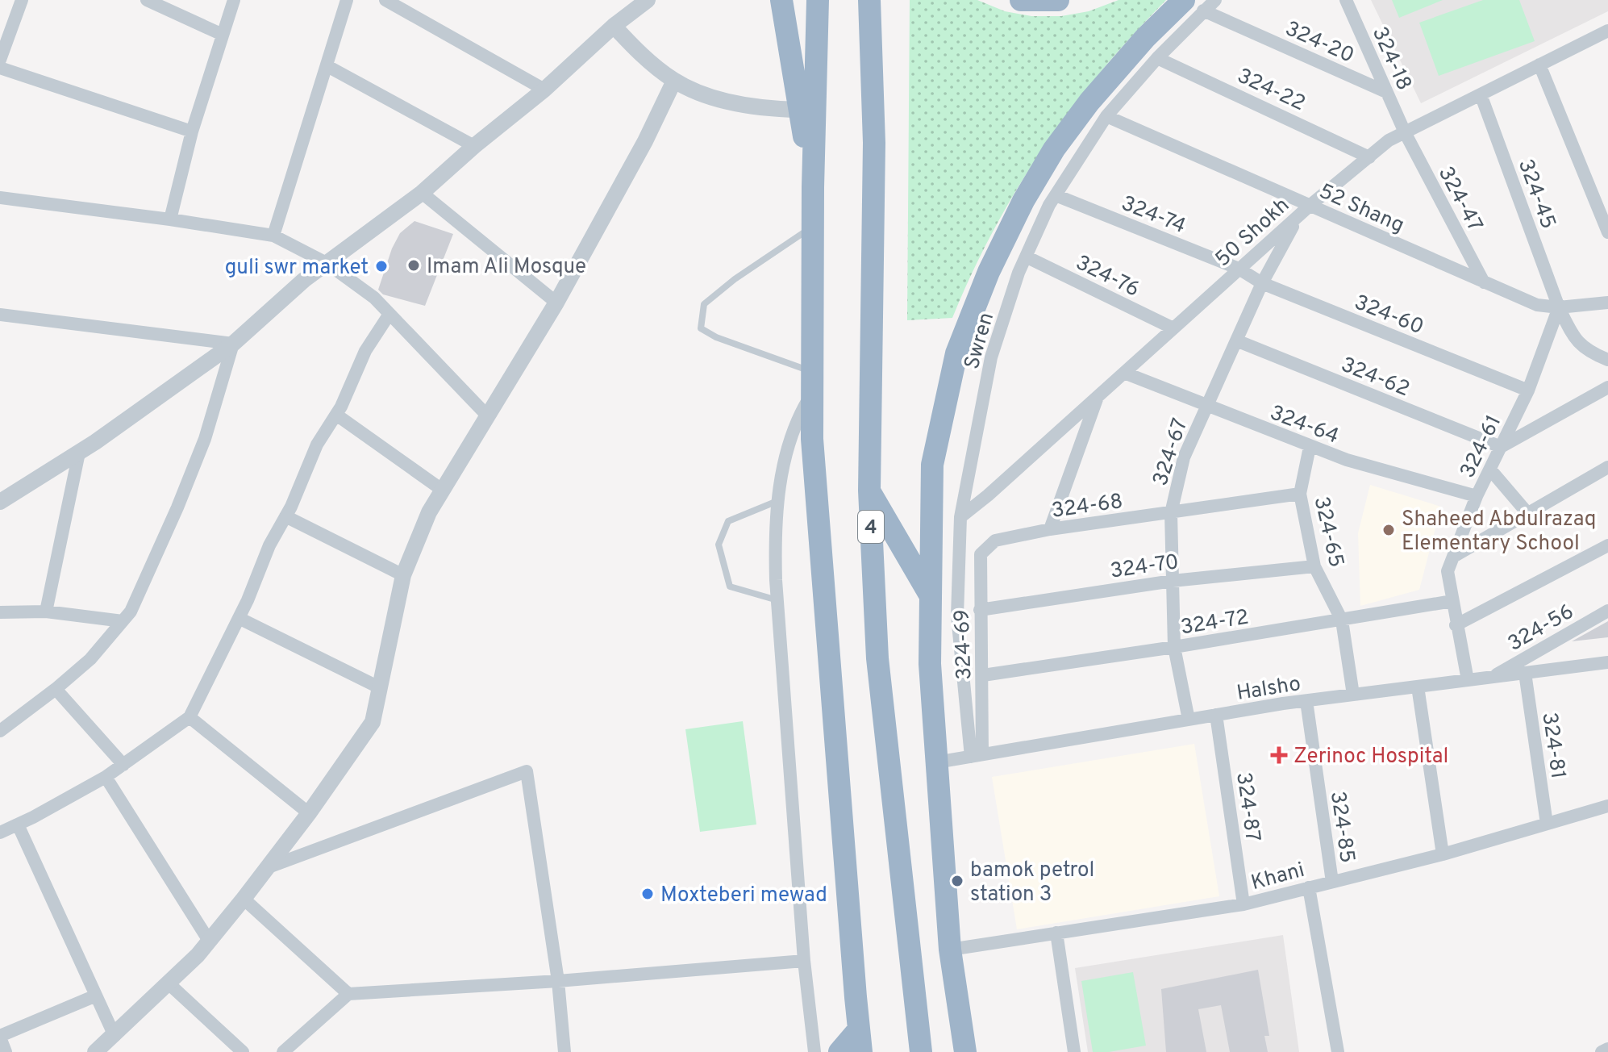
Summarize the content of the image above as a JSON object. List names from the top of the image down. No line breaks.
{"streets":{"highway":["4"],"street":["324-20","324-18","324-22","324-45","324-47","52 Shang","324-74","50 Shokh","324-76","324-60","Swren","324-62","324-64","324-61","324-67","324-68","324-65","324-70","324-72","324-56","324-69","Halsho","324-81","324-87","324-85","Khani"]},"crossings":[["324-20","324-18"],["324-20","Swren"],["324-18","324-47"],["324-18","50 Shokh"],["324-22","50 Shokh"],["324-22","Swren"],["324-45","52 Shang"],["324-45","50 Shokh"],["324-45","324-61"],["324-47","52 Shang"],["324-47","50 Shokh"],["52 Shang","50 Shokh"],["52 Shang","Swren"],["52 Shang","324-61"],["324-74","50 Shokh"],["324-74","324-60"],["324-74","Swren"],["50 Shokh","324-76"],["50 Shokh","324-60"],["50 Shokh","Swren"],["50 Shokh","324-64"],["50 Shokh","324-67"],["324-76","Swren"],["324-60","324-61"],["324-60","324-67"],["Swren","324-69"],["Swren","Halsho"],["324-62","324-61"],["324-62","324-67"],["324-64","324-61"],["324-64","324-67"],["324-64","324-65"],["324-61","324-72"],["324-61","Halsho"],["324-67","324-68"],["324-67","324-70"],["324-67","324-72"],["324-67","Halsho"],["324-68","324-65"],["324-68","324-69"],["324-65","324-70"],["324-65","324-72"],["324-65","Halsho"],["324-70","324-69"],["324-72","324-69"],["324-56","Halsho"],["324-69","Halsho"],["Halsho","324-81"],["Halsho","324-87"],["Halsho","324-85"],["324-81","Khani"],["324-87","Khani"],["324-85","Khani"]],"places":{"other":["Imam Ali Mosque","guli swr market","Shaheed Abdulrazaq Elementary School","bamok petrol station 3","Moxteberi mewad"],"health":["Zerinoc Hospital"]}}
